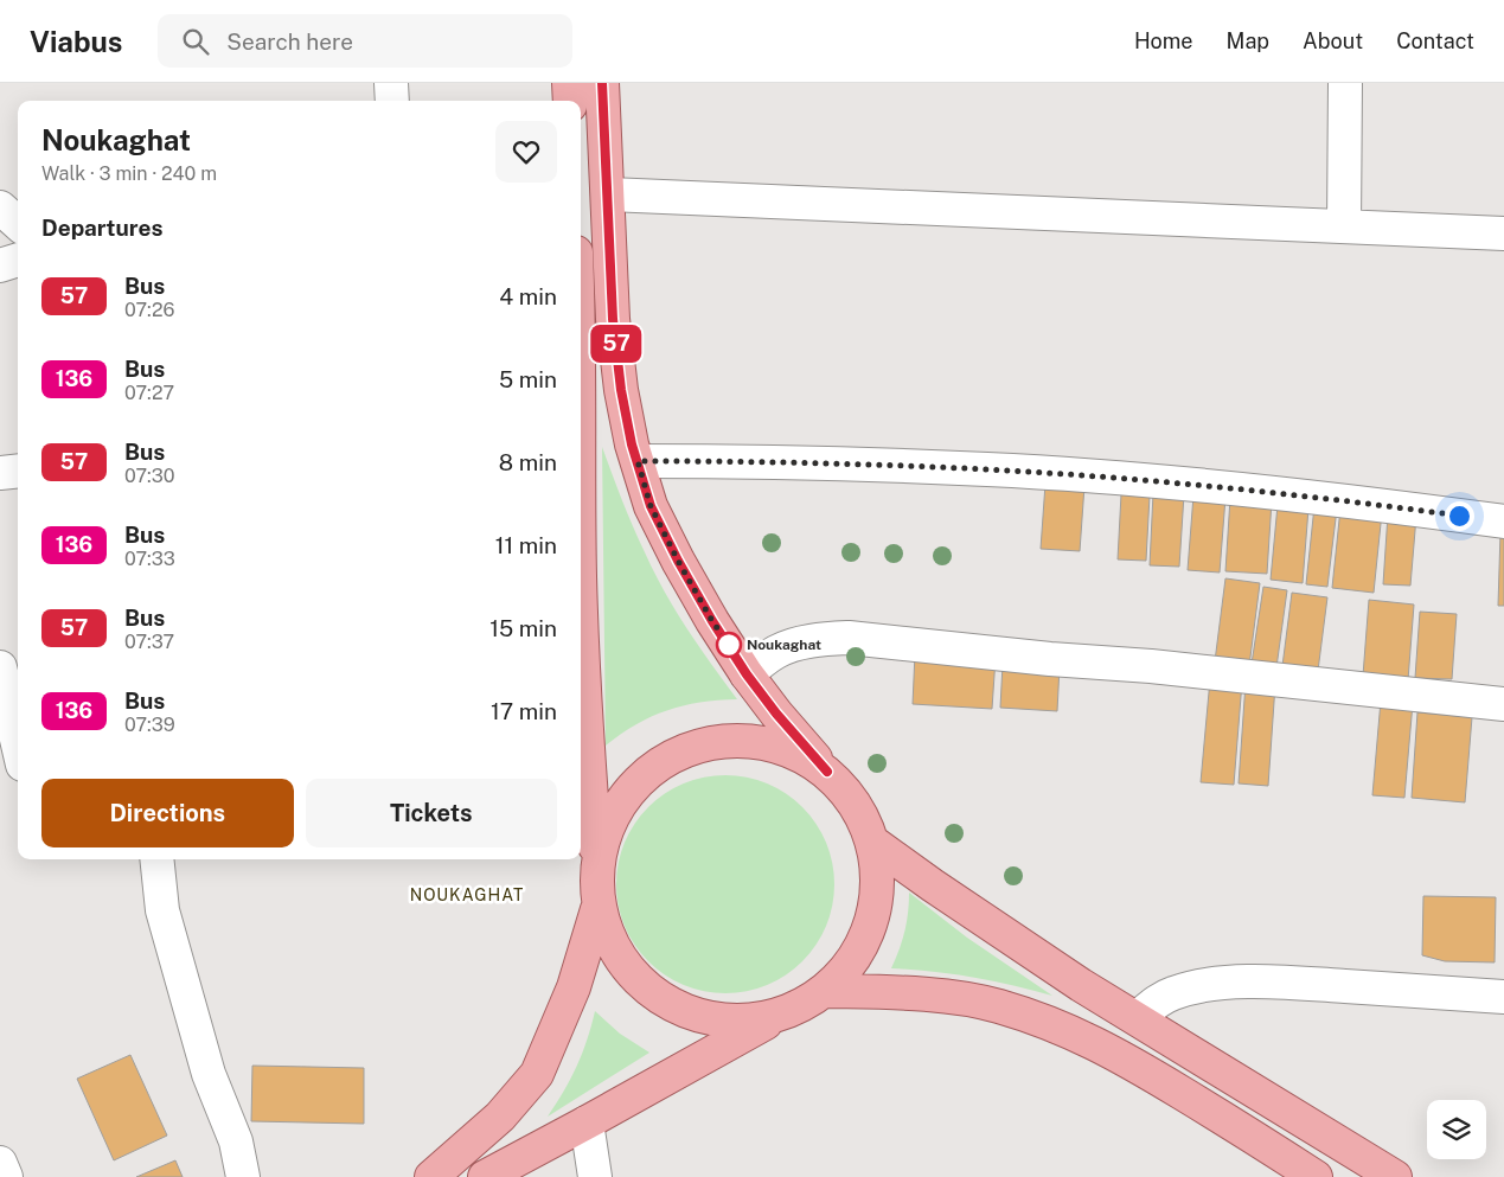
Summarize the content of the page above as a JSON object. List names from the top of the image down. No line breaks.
{"districts":["NOUKAGHAT"],"places":["Noukaghat"],"lines":["bus line 57"],"page":{"header":"Viabus","search":"Search here","nav":["Home","Map","About","Contact"],"on_map":"57","heading":[["Noukaghat","Walk · 3 min · 240 m"],"Departures"],"list":[{"mark":"57","name":"Bus","note":"07:26","value":"4 min"},{"mark":"136","name":"Bus","note":"07:27","value":"5 min"},{"mark":"57","name":"Bus","note":"07:30","value":"8 min"},{"mark":"136","name":"Bus","note":"07:33","value":"11 min"},{"mark":"57","name":"Bus","note":"07:37","value":"15 min"},{"mark":"136","name":"Bus","note":"07:39","value":"17 min"}],"buttons":["Directions","Tickets"]}}
